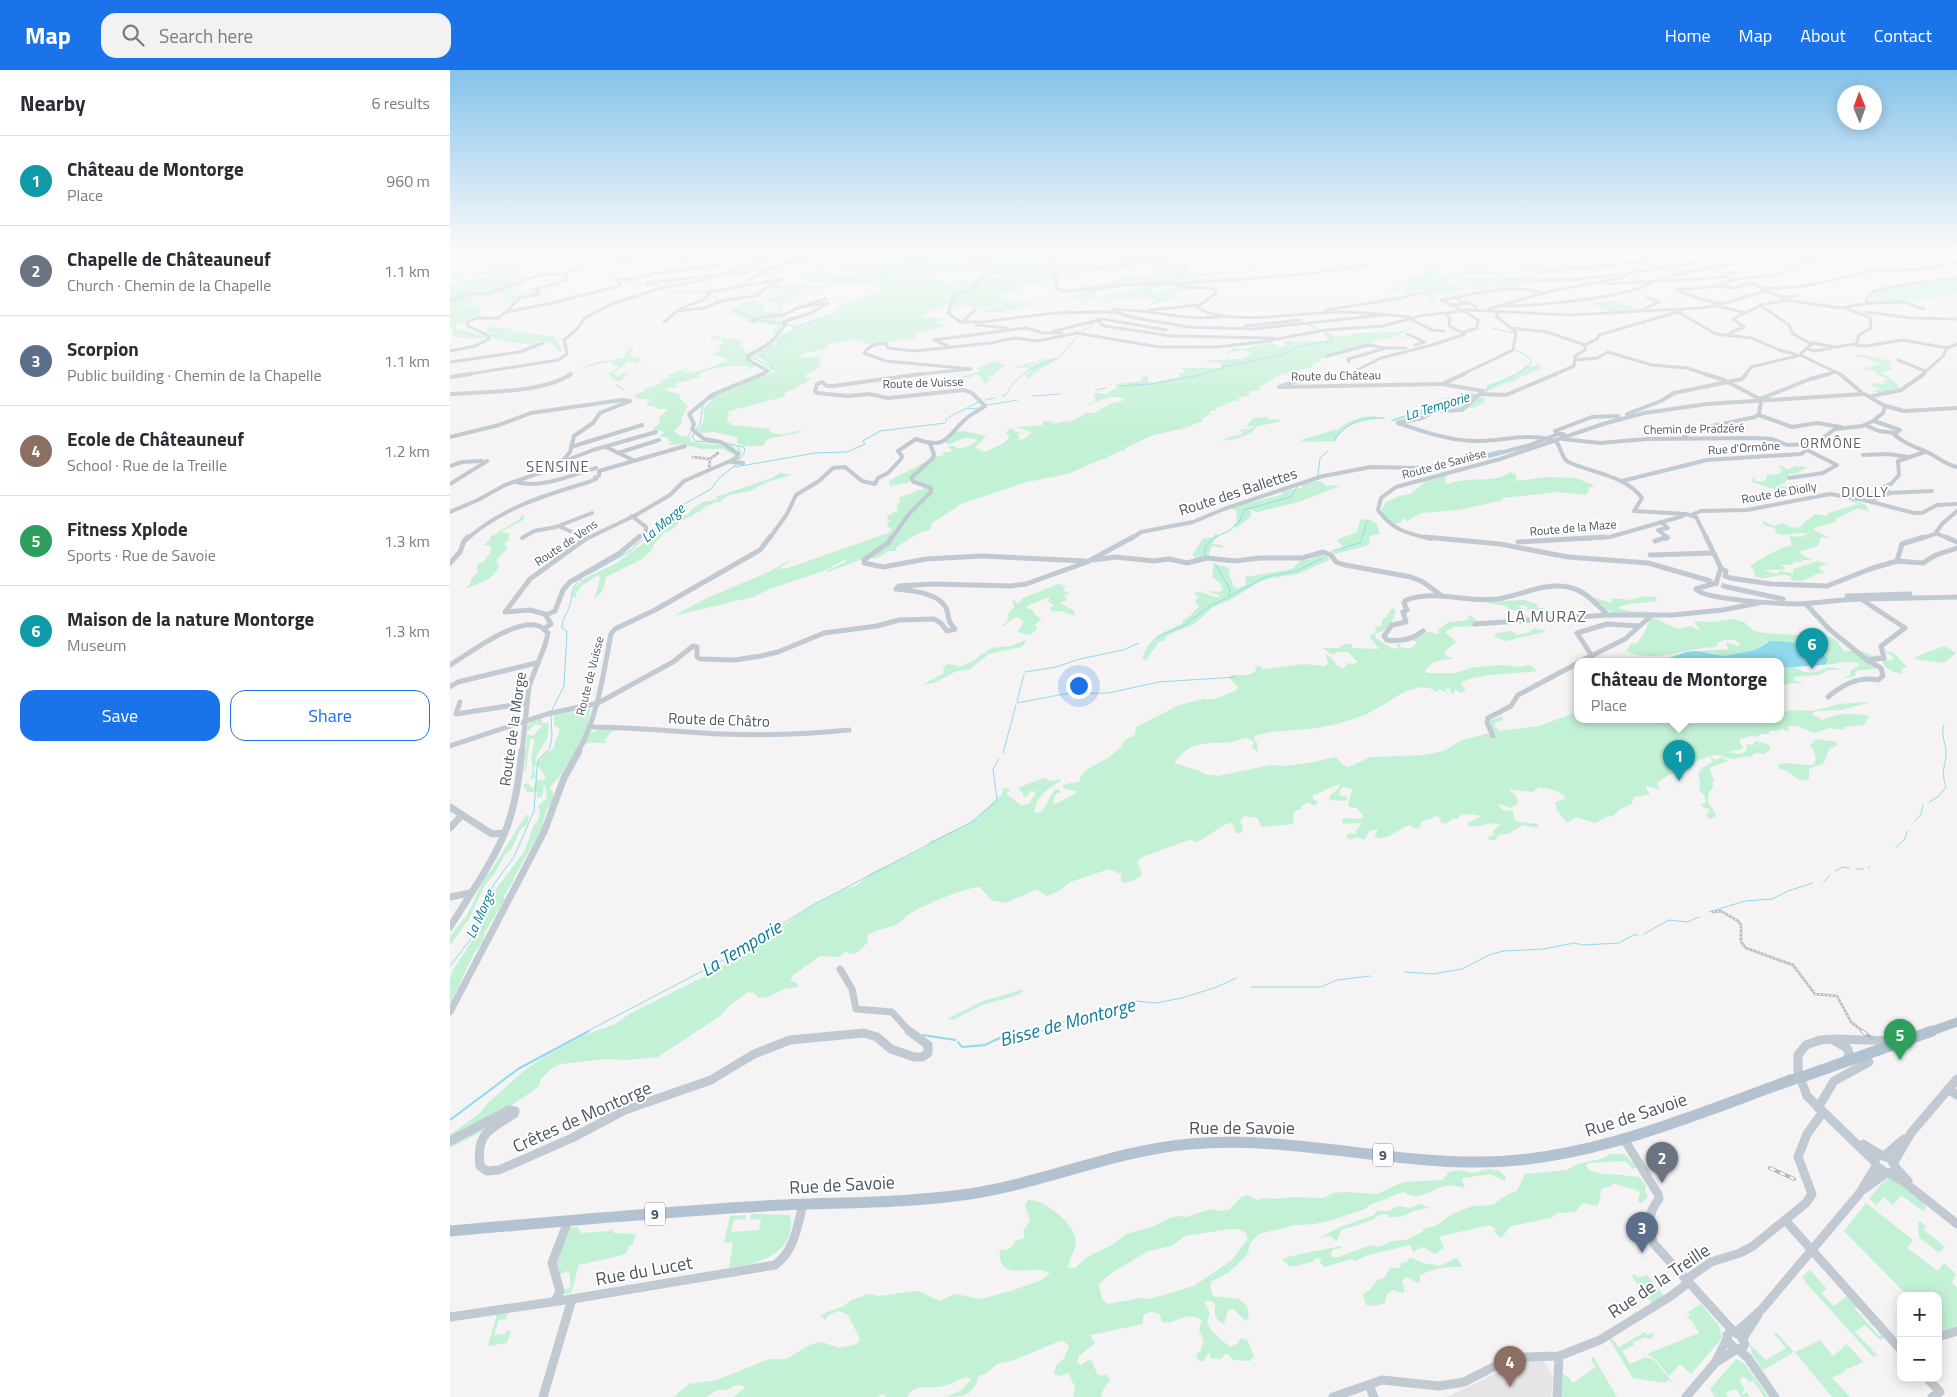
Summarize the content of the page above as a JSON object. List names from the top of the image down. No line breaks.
{"streets":{"main road":["Rue de Savoie","9"],"street":["Route du Château","Route de Vuisse","Chemin de Pradzéré","Rue d'Ormône","Route de Savièse","Route des Ballettes","Route de Diolly","Route de la Maze","Route de Vens","Route de Châtro","Route de la Morge","Crêtes de Montorge","Rue du Lucet","Rue de la Treille"]},"crossings":[["Route de Vuisse","Route des Ballettes"],["Route de Vuisse","Route de Châtro"],["Route de Savièse","Route des Ballettes"],["Route de Diolly","Route de la Maze"],["Route de Vens","Route de la Morge"],["Rue de Savoie","Rue du Lucet"]],"districts":["ORMÔNE","SENSINE","DIOLLY","LA MURAZ"],"water":["La Temporie","La Morge","Bisse de Montorge"],"north":"top","page":{"header":"Map","search":"Search here","nav":["Home","Map","About","Contact"],"heading":["Nearby","6 results"],"list":[{"mark":"1","name":"Château de Montorge","note":"Place","value":"960 m"},{"mark":"2","name":"Chapelle de Châteauneuf","note":"Church · Chemin de la Chapelle","value":"1.1 km"},{"mark":"3","name":"Scorpion","note":"Public building · Chemin de la Chapelle","value":"1.1 km"},{"mark":"4","name":"Ecole de Châteauneuf","note":"School · Rue de la Treille","value":"1.2 km"},{"mark":"5","name":"Fitness Xplode","note":"Sports · Rue de Savoie","value":"1.3 km"},{"mark":"6","name":"Maison de la nature Montorge","note":"Museum","value":"1.3 km"}],"pins":["6","1","5","2","3","4"],"popup":["Château de Montorge","Place"],"buttons":["Save","Share"],"map_buttons":["+","−"]}}
